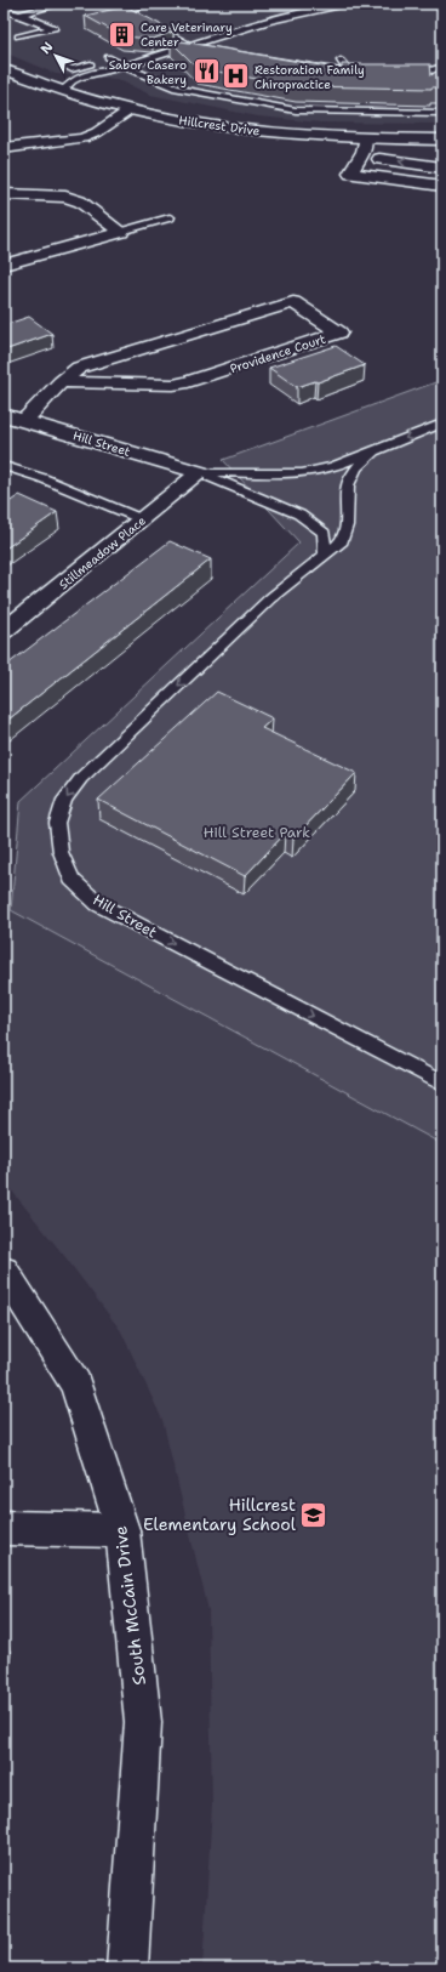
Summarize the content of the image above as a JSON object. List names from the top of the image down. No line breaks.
{"streets":{"street":["Hillcrest Drive","Providence Court","Hill Street","Stillmeadow Place","South McCain Drive"]},"crossings":[["Providence Court","Hill Street"],["Hill Street","Stillmeadow Place"]],"parks":["Hill Street Park"],"places":{"building":["Care Veterinary Center"],"restaurant":["Sabor Casero Bakery"],"hospital":["Restoration Family Chiropractice"],"school or university":["Hillcrest Elementary School"]},"north":"top left"}
